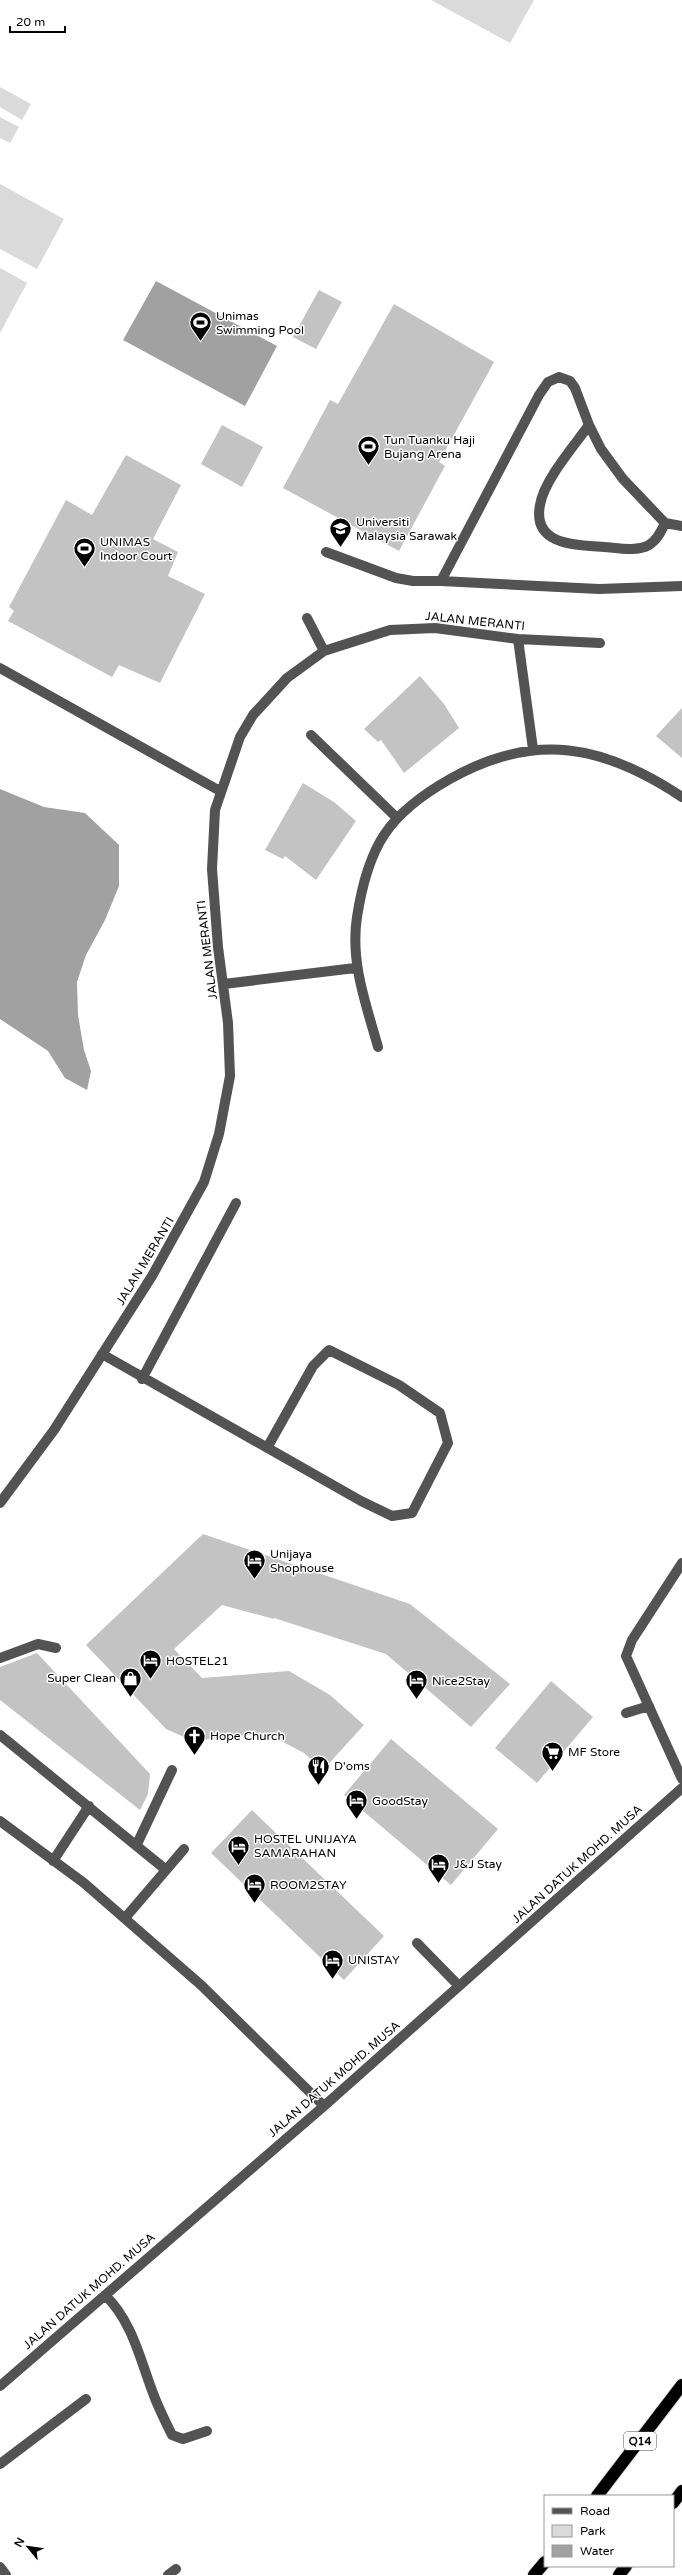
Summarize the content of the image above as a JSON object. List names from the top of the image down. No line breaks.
{"streets":{"highway":["Q14"],"street":["JALAN MERANTI","JALAN DATUK MOHD. MUSA"]},"places":{"sports":["Unimas Swimming Pool","Tun Tuanku Haji Bujang Arena","UNIMAS Indoor Court"],"school or university":["Universiti Malaysia Sarawak"],"hotel":["Unijaya Shophouse","HOSTEL21","Nice2Stay","GoodStay","HOSTEL UNIJAYA SAMARAHAN","J&J Stay","ROOM2STAY","UNISTAY"],"shop":["Super Clean"],"church":["Hope Church"],"supermarket":["MF Store"],"restaurant":["D'oms"]},"legend":["Road","Park","Water"],"scale_bar":"20 m","north":"top left"}
